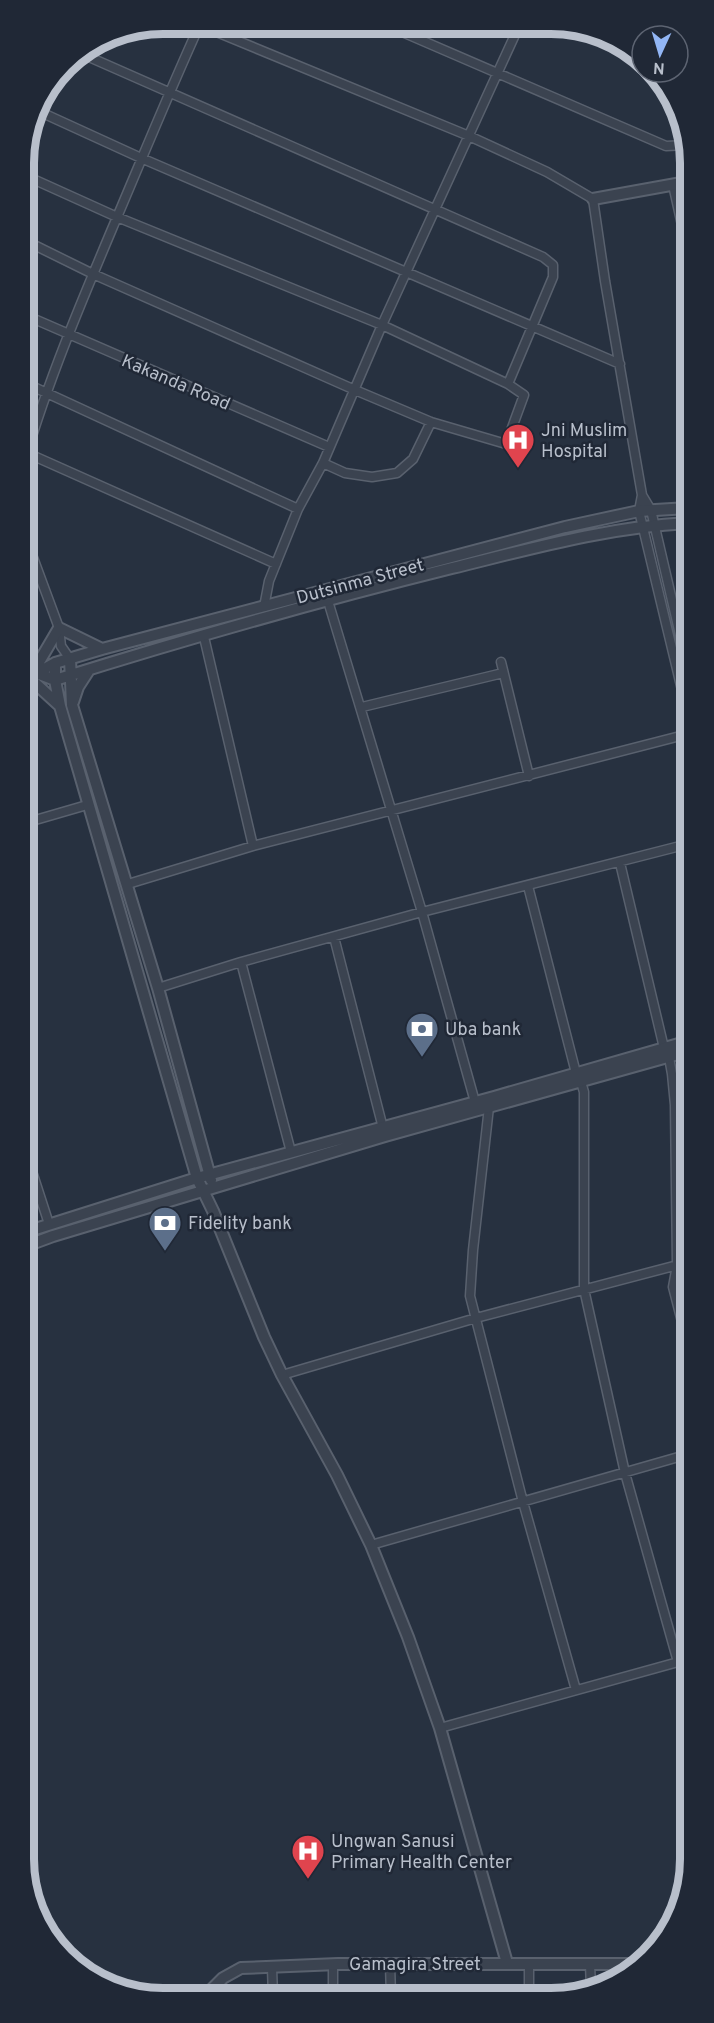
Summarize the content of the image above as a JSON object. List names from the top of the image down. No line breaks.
{"streets":{"street":["Kakanda Road","Dutsinma Street","Gamagira Street"]},"places":{"hospital":["Jni Muslim Hospital","Ungwan Sanusi Primary Health Center"],"bank":["Uba bank","Fidelity bank"]},"north":"bottom"}
